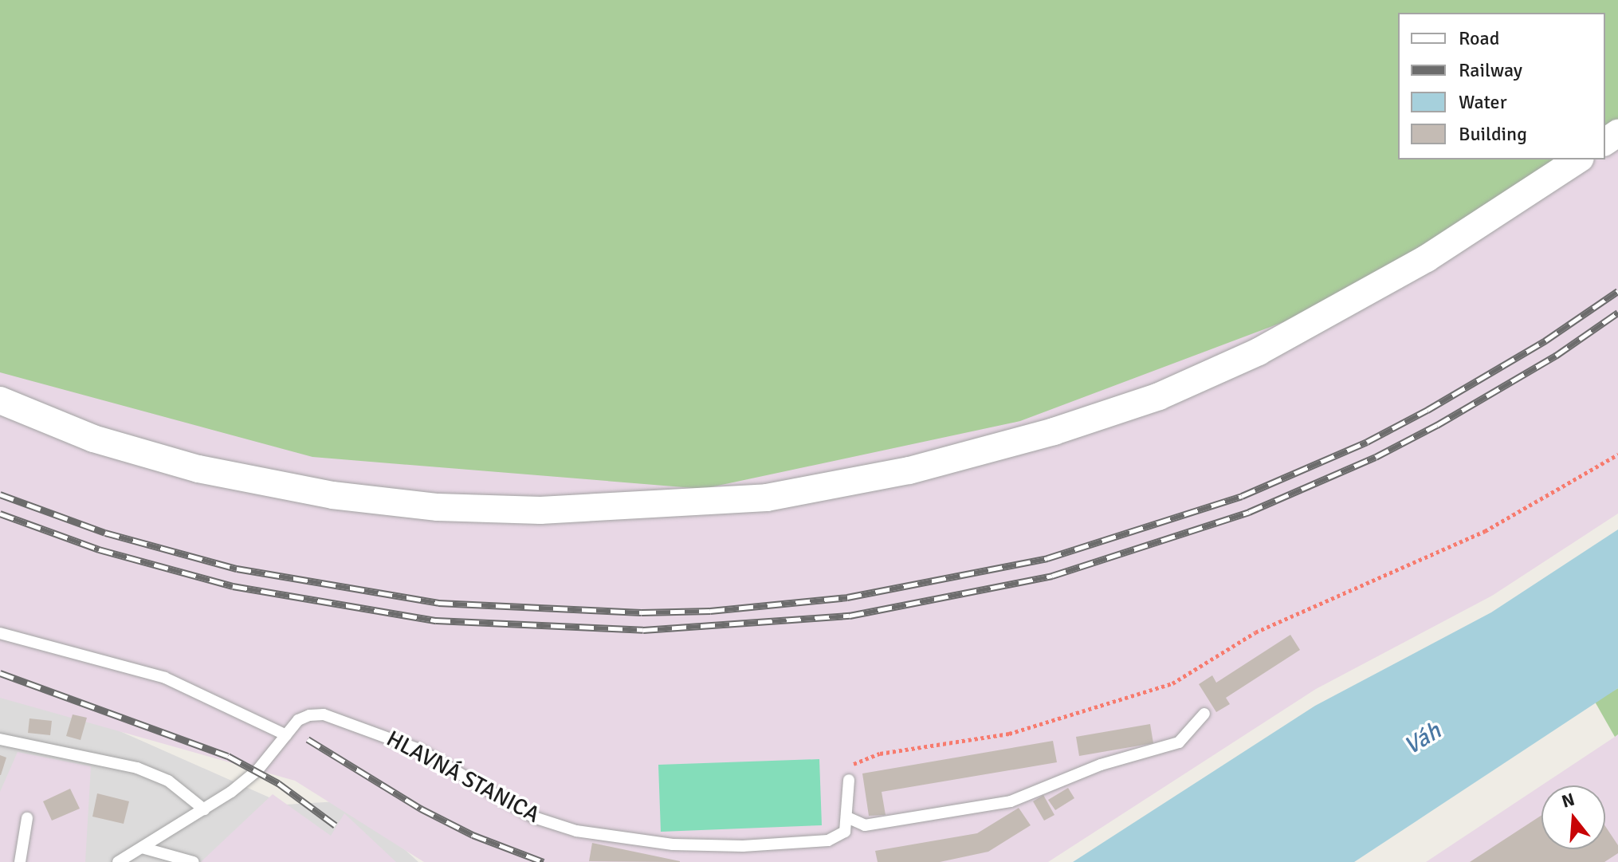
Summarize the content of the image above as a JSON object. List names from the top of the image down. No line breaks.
{"streets":{"lane":["HLAVNÁ STANICA"]},"water":["Váh"],"legend":["Road","Railway","Water","Building"],"north":"top"}
